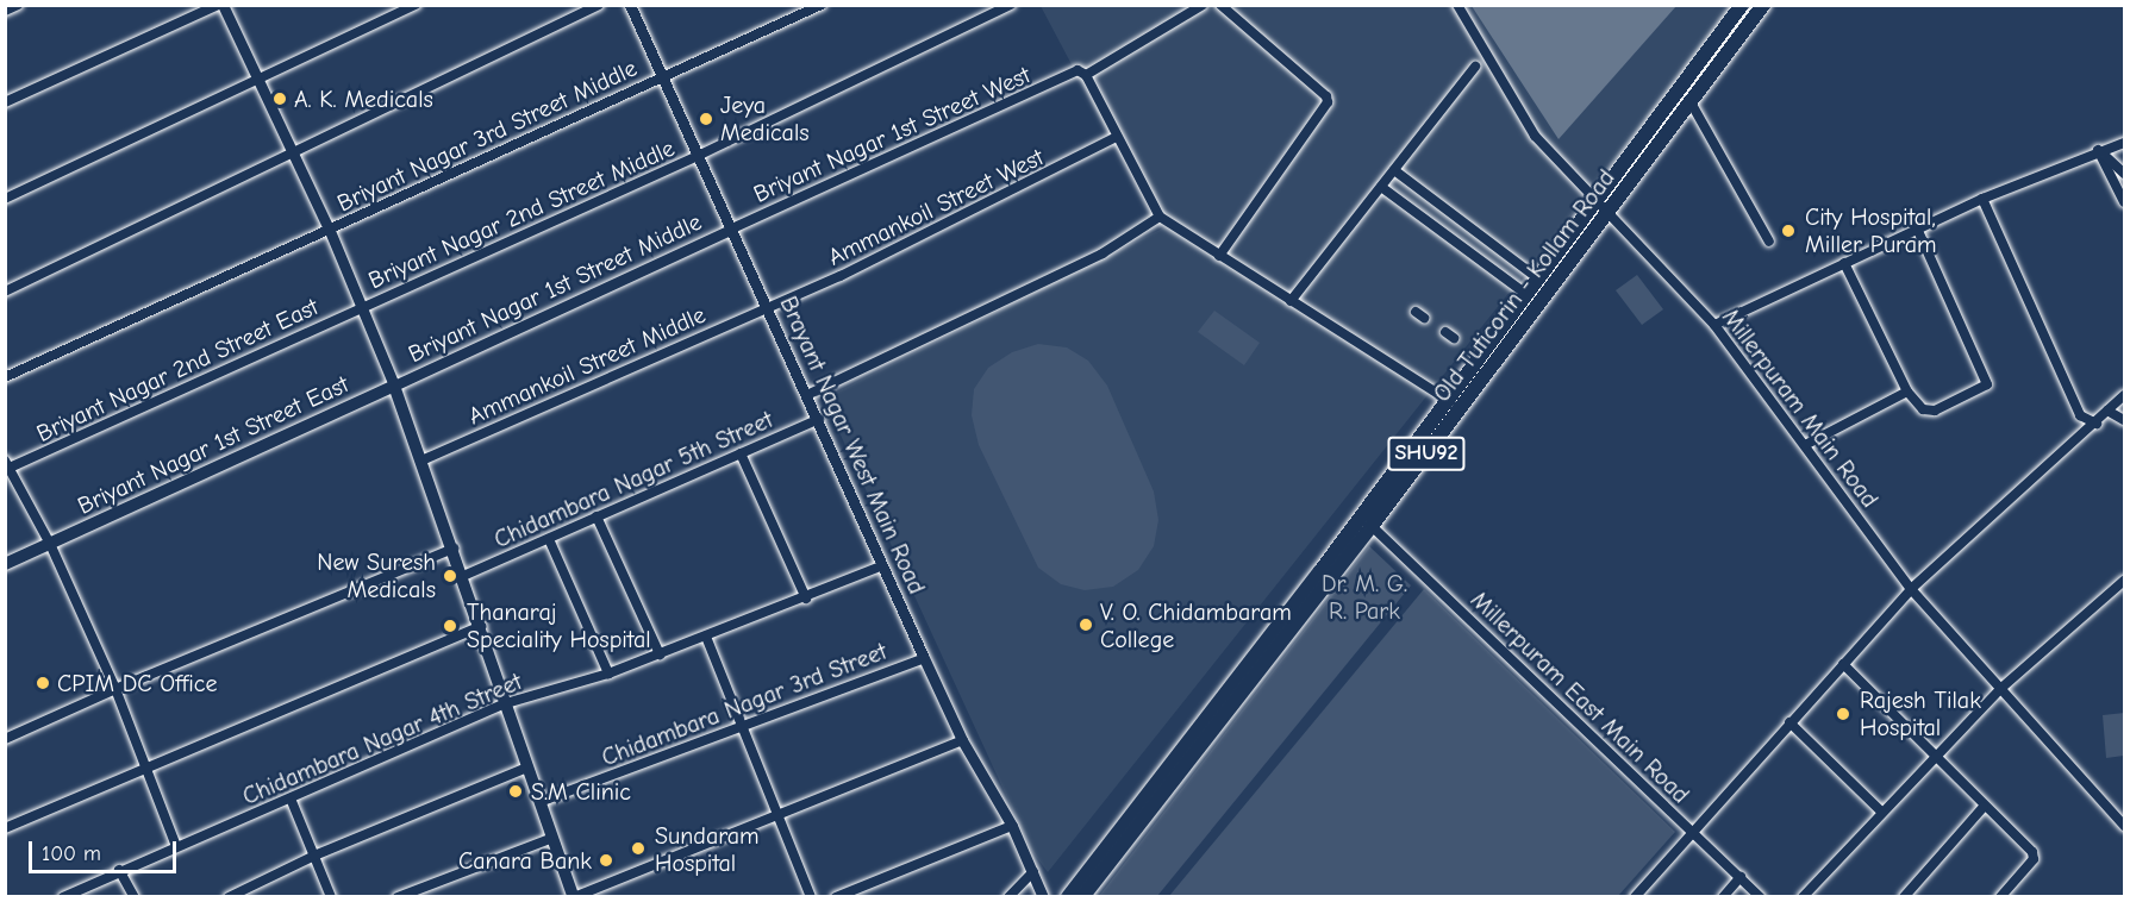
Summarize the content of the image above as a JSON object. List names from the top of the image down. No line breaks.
{"streets":{"main road":["Old Tuticorin - Kollam Road","Briyant Nagar 1st Street East","SHU92"],"street":["Briyant Nagar 1st Street West","Briyant Nagar 3rd Street Middle","Ammankoil Street West","Briyant Nagar 2nd Street Middle","Briyant Nagar 1st Street Middle","Ammankoil Street Middle","Briyant Nagar 2nd Street East","Millerpuram Main Road","Brayant Nagar West Main Road","Chidambara Nagar 5th Street","Millerpuram East Main Road","Chidambara Nagar 3rd Street","Chidambara Nagar 4th Street"]},"crossings":[["Briyant Nagar 1st Street West","Briyant Nagar 1st Street Middle"],["Briyant Nagar 1st Street West","Brayant Nagar West Main Road"],["Briyant Nagar 3rd Street Middle","Brayant Nagar West Main Road"],["Ammankoil Street West","Ammankoil Street Middle"],["Ammankoil Street West","Brayant Nagar West Main Road"],["Briyant Nagar 2nd Street Middle","Briyant Nagar 2nd Street East"],["Briyant Nagar 2nd Street Middle","Brayant Nagar West Main Road"],["Old Tuticorin - Kollam Road","Millerpuram Main Road"],["Old Tuticorin - Kollam Road","Millerpuram East Main Road"],["Briyant Nagar 1st Street Middle","Briyant Nagar 1st Street East"],["Briyant Nagar 1st Street Middle","Brayant Nagar West Main Road"],["Ammankoil Street Middle","Brayant Nagar West Main Road"],["Brayant Nagar West Main Road","Chidambara Nagar 5th Street"],["Brayant Nagar West Main Road","Chidambara Nagar 3rd Street"],["Brayant Nagar West Main Road","Chidambara Nagar 4th Street"]],"parks":["Dr. M. G. R. Park"],"places":["A. K. Medicals","Jeya Medicals","City Hospital, Miller Puram","New Suresh Medicals","V. O. Chidambaram College","Thanaraj Speciality Hospital","CPIM DC Office","Rajesh Tilak Hospital","S.M Clinic","Sundaram Hospital","Canara Bank"],"scale_bar":"100 m"}
